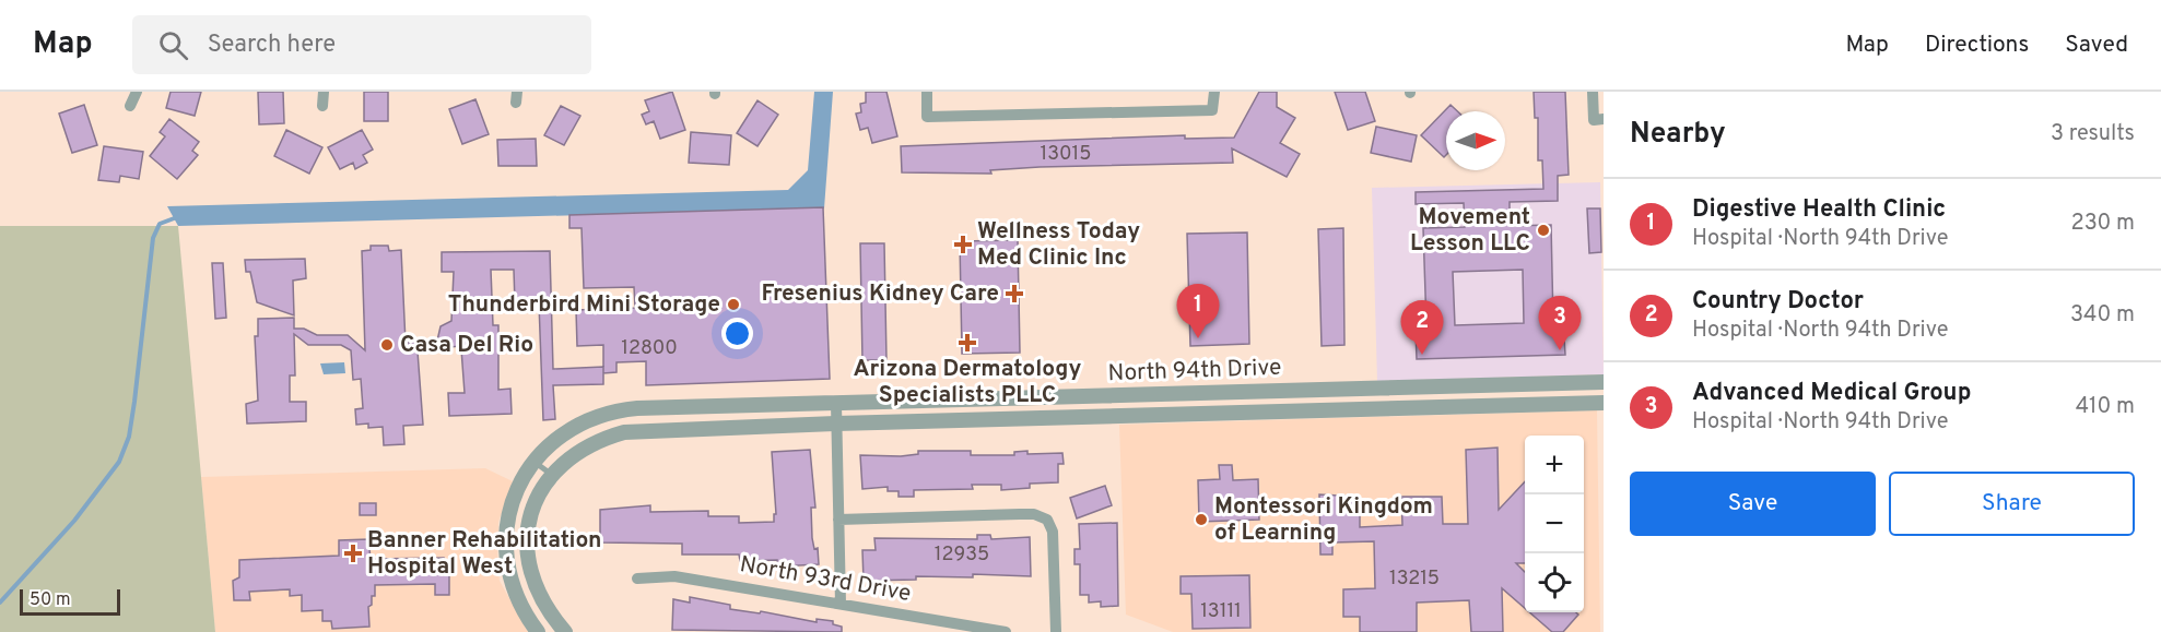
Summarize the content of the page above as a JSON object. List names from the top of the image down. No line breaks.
{"streets":{"street":["North 94th Drive","North 93rd Drive"]},"places":{"other":["Movement Lesson LLC","Thunderbird Mini Storage","Casa Del Rio","Montessori Kingdom of Learning"],"health":["Wellness Today Med Clinic Inc","Fresenius Kidney Care","Arizona Dermatology Specialists PLLC","Banner Rehabilitation Hospital West"]},"house_numbers":["13015","12800","12935","13215","13111"],"scale_bar":"50 m","north":"right","page":{"header":"Map","search":"Search here","nav":["Map","Directions","Saved"],"heading":["Nearby","3 results"],"list":[{"mark":"1","name":"Digestive Health Clinic","note":"Hospital · North 94th Drive","value":"230 m"},{"mark":"2","name":"Country Doctor","note":"Hospital · North 94th Drive","value":"340 m"},{"mark":"3","name":"Advanced Medical Group","note":"Hospital · North 94th Drive","value":"410 m"}],"pins":["1","3","2"],"map_buttons":["+","−"],"buttons":["Save","Share"],"scale":"50 m"}}
